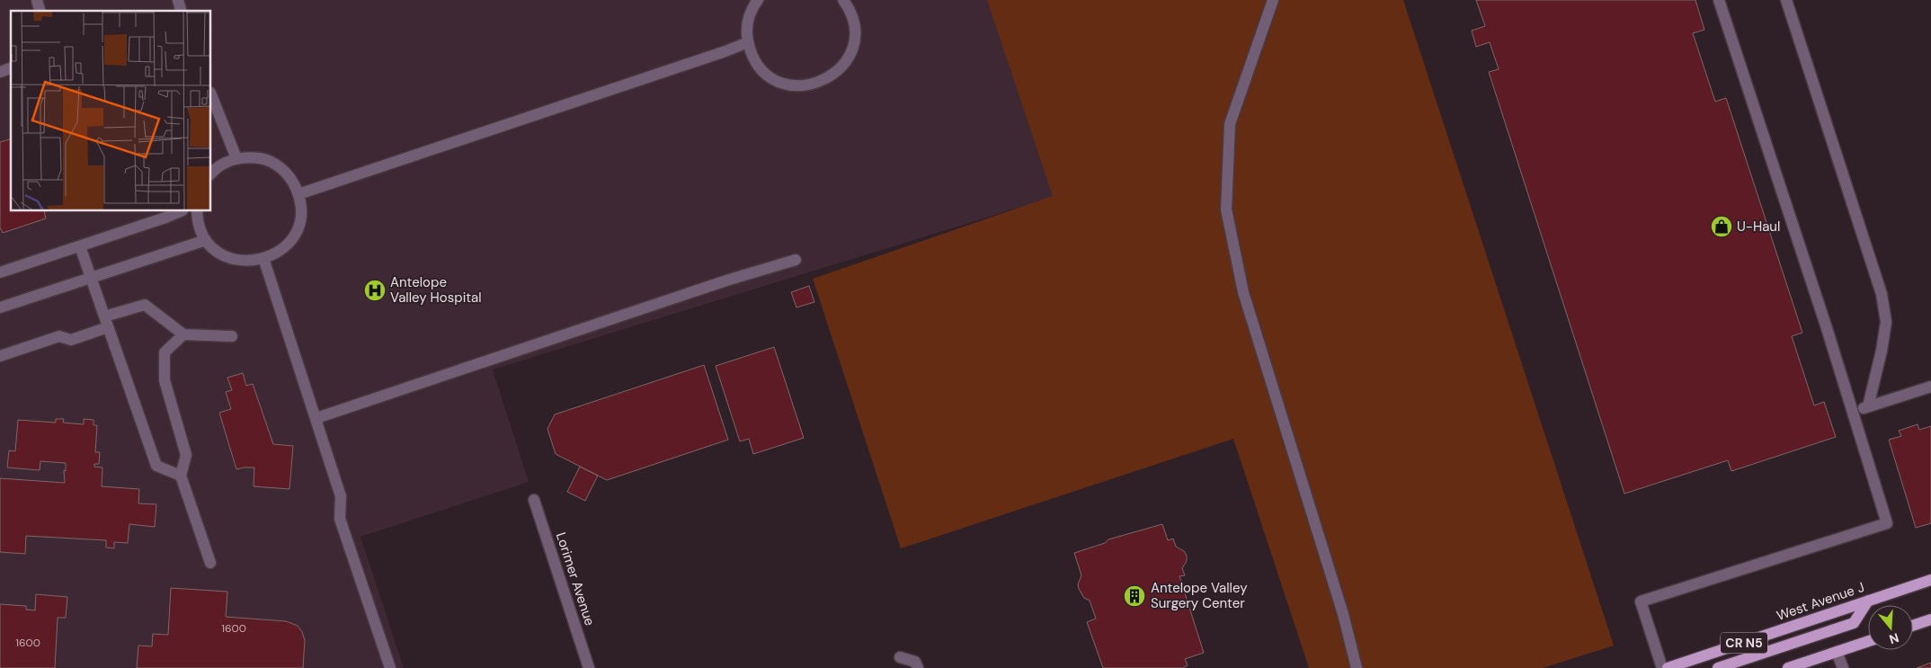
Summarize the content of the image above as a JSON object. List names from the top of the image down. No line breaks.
{"streets":{"main road":["West Avenue J","CR N5"],"street":["Lorimer Avenue"]},"places":{"shop":["U-Haul"],"hospital":["Antelope Valley Hospital"],"building":["Antelope Valley Surgery Center"]},"house_numbers":["1600","1600"],"north":"bottom"}
